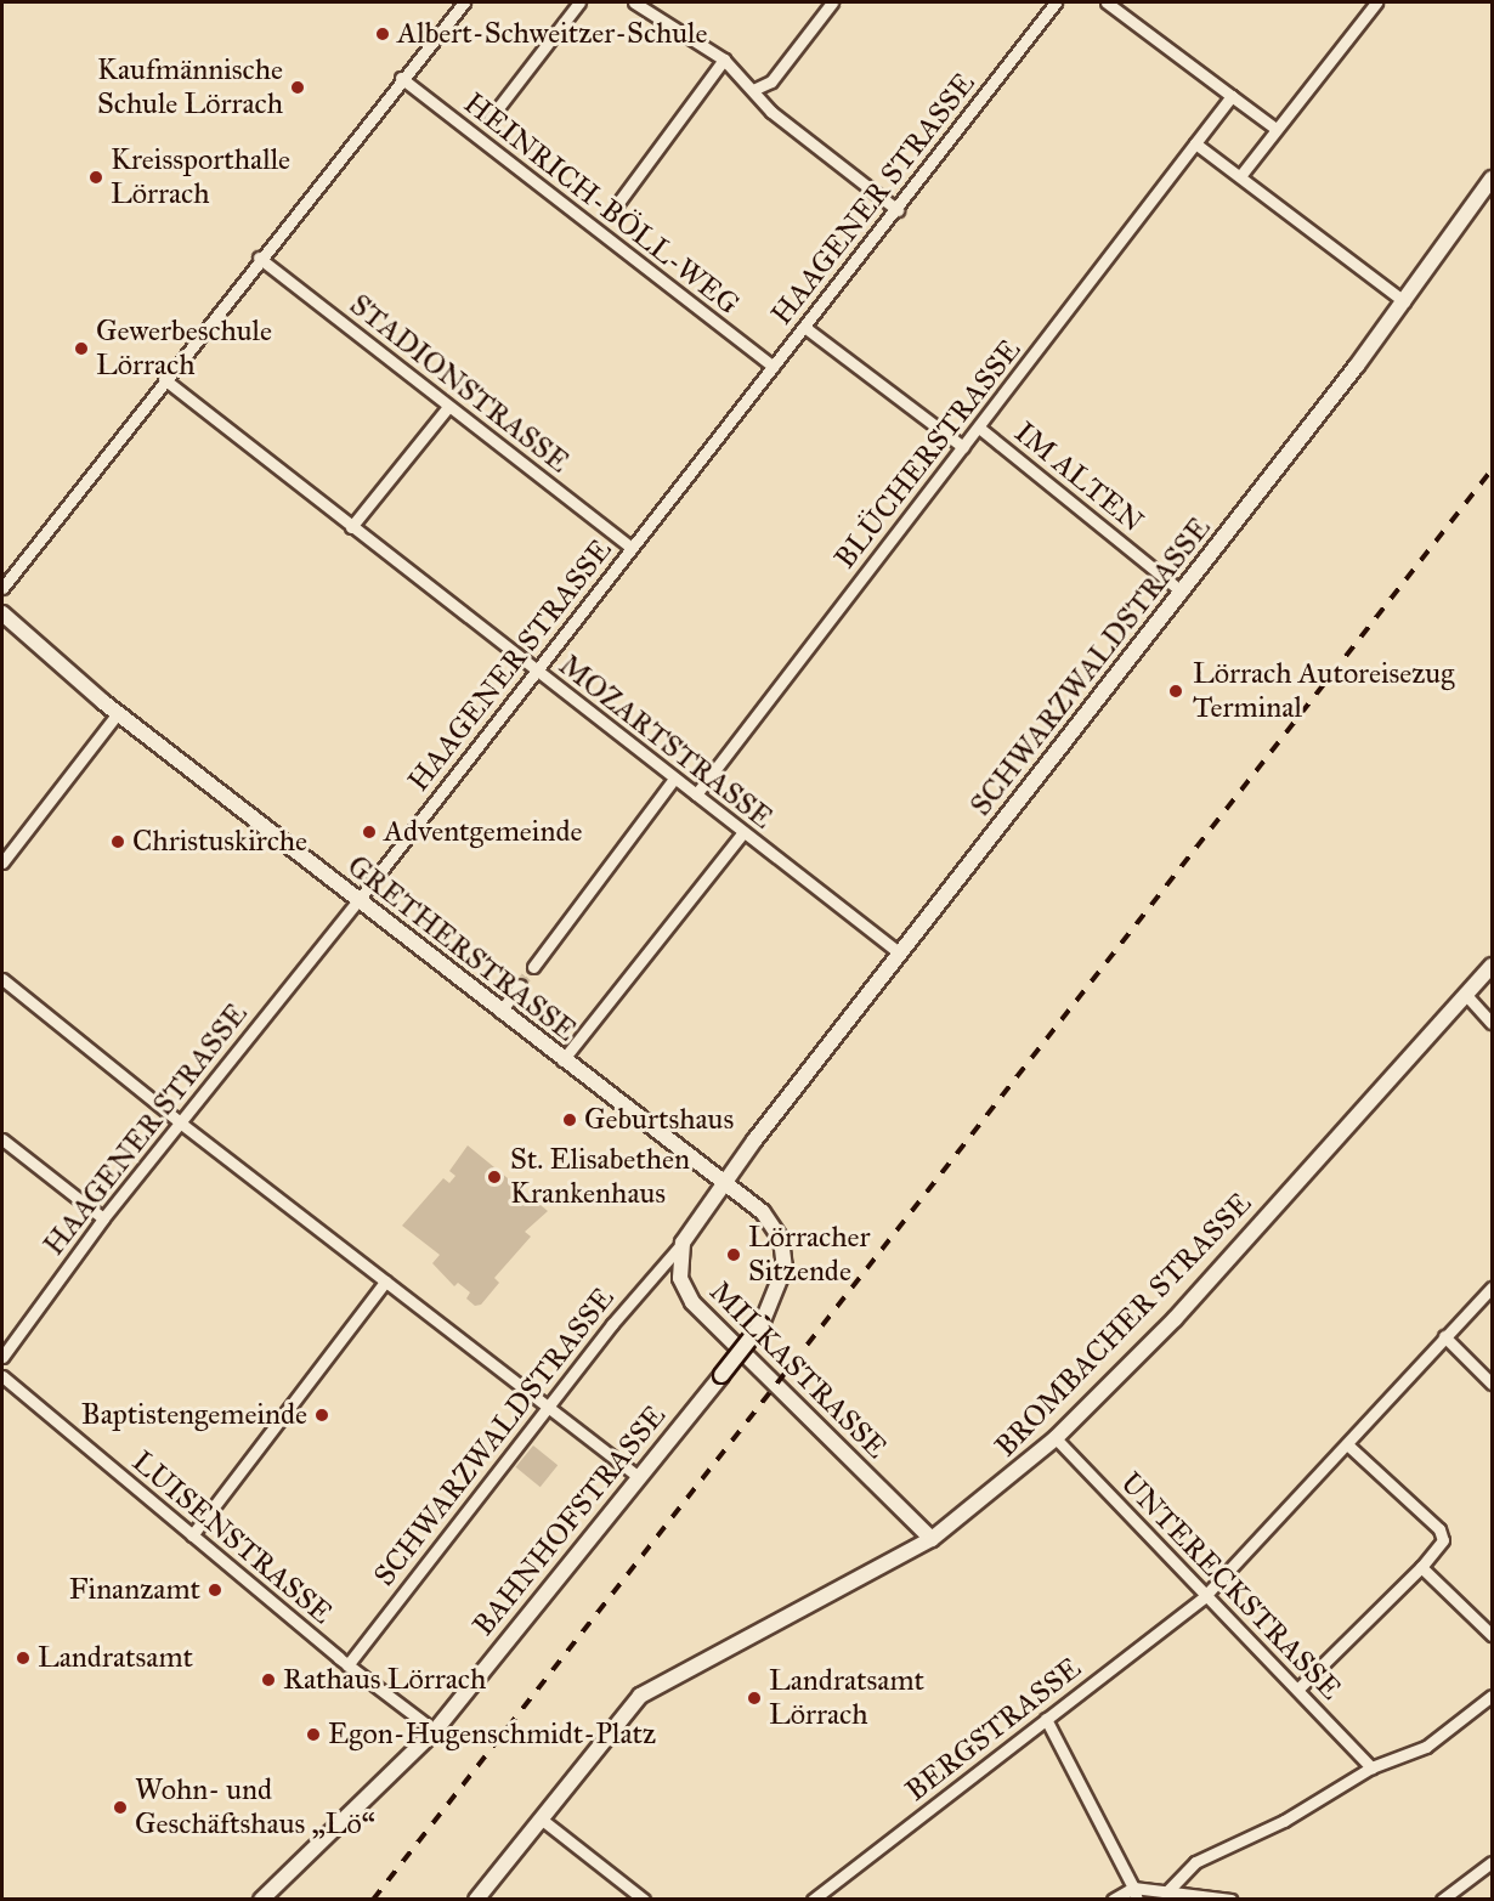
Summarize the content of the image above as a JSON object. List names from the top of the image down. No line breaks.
{"streets":{"main road":["SCHWARZWALDSTRASSE","GRETHERSTRASSE","BROMBACHER STRASSE","MILKASTRASSE","BAHNHOFSTRASSE"],"street":["HAAGENER STRASSE","HEINRICH-BÖLL-WEG","STADIONSTRASSE","BLÜCHERSTRASSE","IM ALTEN","MOZARTSTRASSE","LUISENSTRASSE","UNTERECKSTRASSE","BERGSTRASSE"]},"crossings":[["HAAGENER STRASSE","HEINRICH-BÖLL-WEG"],["HAAGENER STRASSE","STADIONSTRASSE"],["HAAGENER STRASSE","MOZARTSTRASSE"],["HAAGENER STRASSE","GRETHERSTRASSE"],["BLÜCHERSTRASSE","IM ALTEN"],["BLÜCHERSTRASSE","MOZARTSTRASSE"],["IM ALTEN","SCHWARZWALDSTRASSE"],["SCHWARZWALDSTRASSE","MOZARTSTRASSE"],["SCHWARZWALDSTRASSE","GRETHERSTRASSE"],["SCHWARZWALDSTRASSE","MILKASTRASSE"],["SCHWARZWALDSTRASSE","BAHNHOFSTRASSE"],["SCHWARZWALDSTRASSE","LUISENSTRASSE"],["GRETHERSTRASSE","BAHNHOFSTRASSE"],["BROMBACHER STRASSE","MILKASTRASSE"],["BROMBACHER STRASSE","UNTERECKSTRASSE"],["BAHNHOFSTRASSE","LUISENSTRASSE"],["UNTERECKSTRASSE","BERGSTRASSE"]],"places":["Albert-Schweitzer-Schule","Kaufmännische Schule Lörrach","Kreissporthalle Lörrach","Gewerbeschule Lörrach","Lörrach Autoreisezug Terminal","Adventgemeinde","Christuskirche","Geburtshaus","St. Elisabethen Krankenhaus","Lörracher Sitzende","Baptistengemeinde","Finanzamt","Landratsamt","Rathaus Lörrach","Landratsamt Lörrach","Egon-Hugenschmidt-Platz","Wohn- und Geschäftshaus „Lö“"]}
